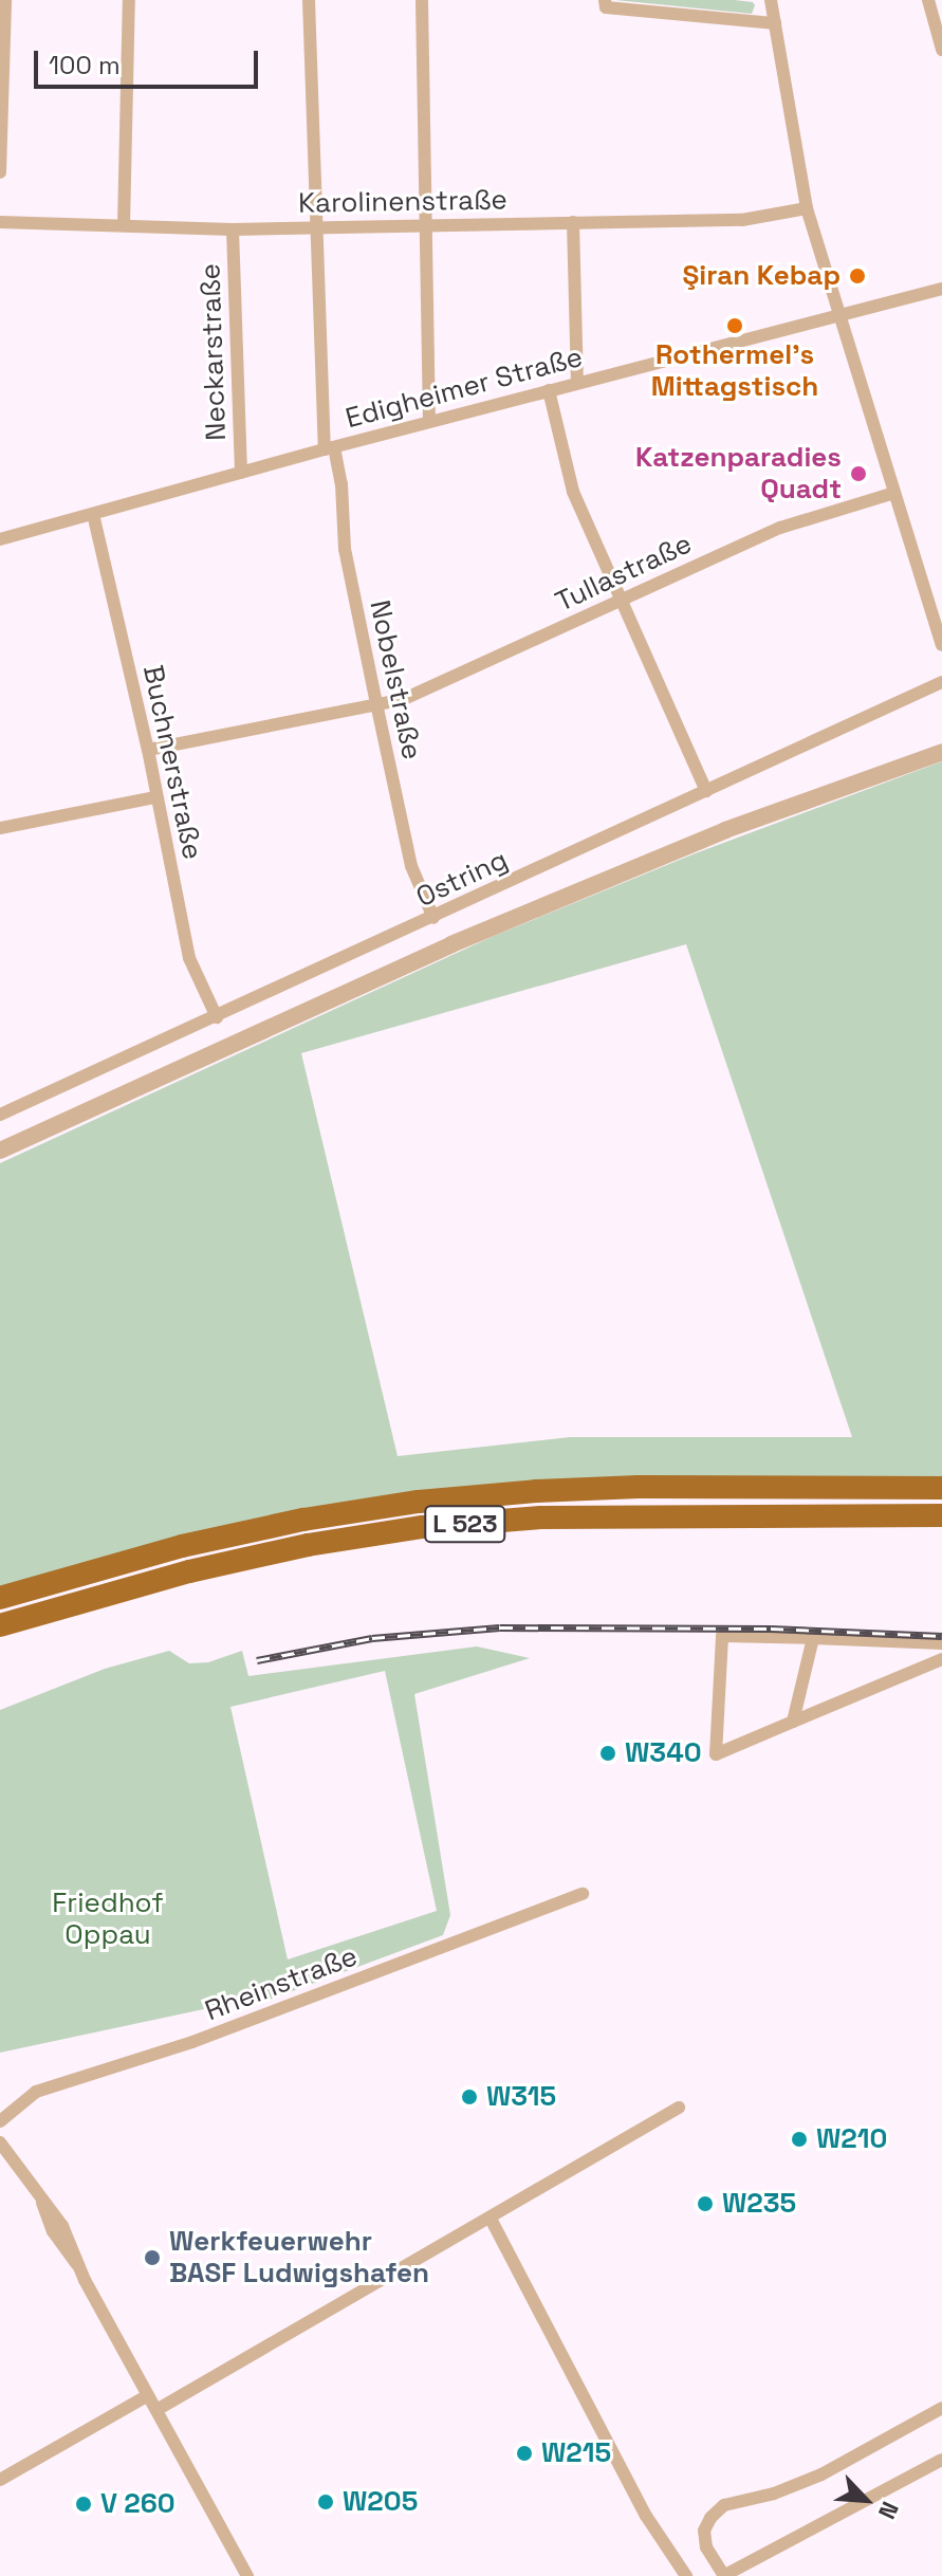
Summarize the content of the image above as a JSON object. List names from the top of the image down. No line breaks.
{"streets":{"highway":["L 523"],"street":["Karolinenstraße","Neckarstraße","Edigheimer Straße","Tullastraße","Nobelstraße","Buchnerstraße","Ostring","Rheinstraße"]},"crossings":[["Karolinenstraße","Neckarstraße"],["Karolinenstraße","Nobelstraße"],["Neckarstraße","Edigheimer Straße"],["Edigheimer Straße","Nobelstraße"],["Edigheimer Straße","Buchnerstraße"],["Tullastraße","Nobelstraße"],["Tullastraße","Buchnerstraße"],["Nobelstraße","Ostring"],["Buchnerstraße","Ostring"]],"parks":["Friedhof Oppau"],"places":["Şiran Kebap","Rothermel's Mittagstisch","Katzenparadies Quadt","W340","W315","W210","W235","Werkfeuerwehr BASF Ludwigshafen","W215","W205","V 260"],"scale_bar":"100 m","north":"bottom right"}
